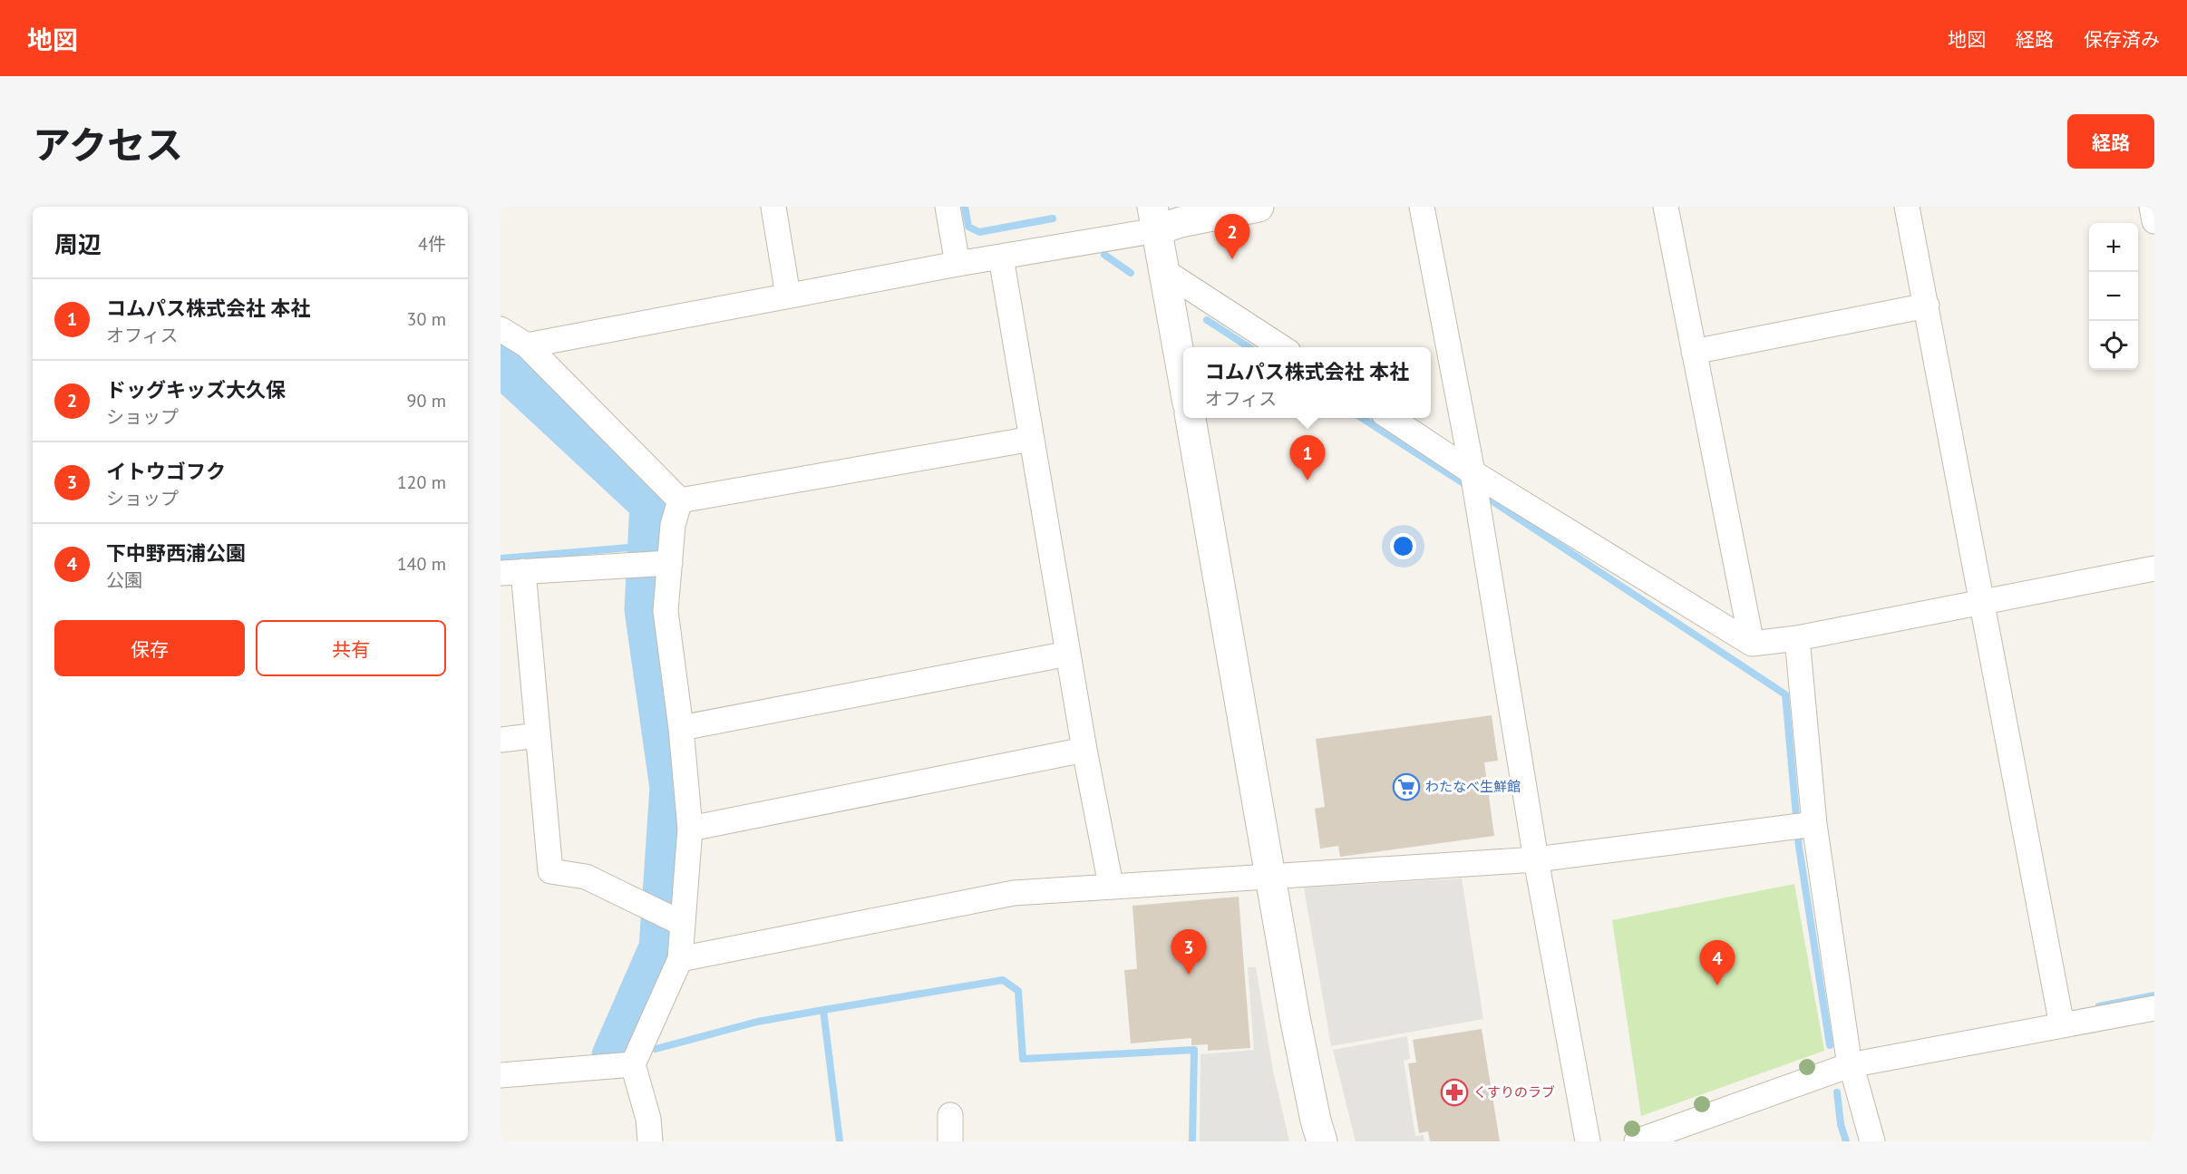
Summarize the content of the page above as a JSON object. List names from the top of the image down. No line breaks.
{"places":{"supermarket":["わたなべ生鮮館"],"pharmacy":["くすりのラブ"]},"page":{"header":"地図","nav":["地図","経路","保存済み"],"title":"アクセス","buttons":["経路",["保存","共有"]],"heading":["周辺","4件"],"pins":["2","1","3","4"],"map_buttons":["+","−"],"list":[{"mark":"1","name":"コムパス株式会社 本社","note":"オフィス","value":"30 m"},{"mark":"2","name":"ドッグキッズ大久保","note":"ショップ","value":"90 m"},{"mark":"3","name":"イトウゴフク","note":"ショップ","value":"120 m"},{"mark":"4","name":"下中野西浦公園","note":"公園","value":"140 m"}],"popup":["コムパス株式会社 本社","オフィス"]}}
